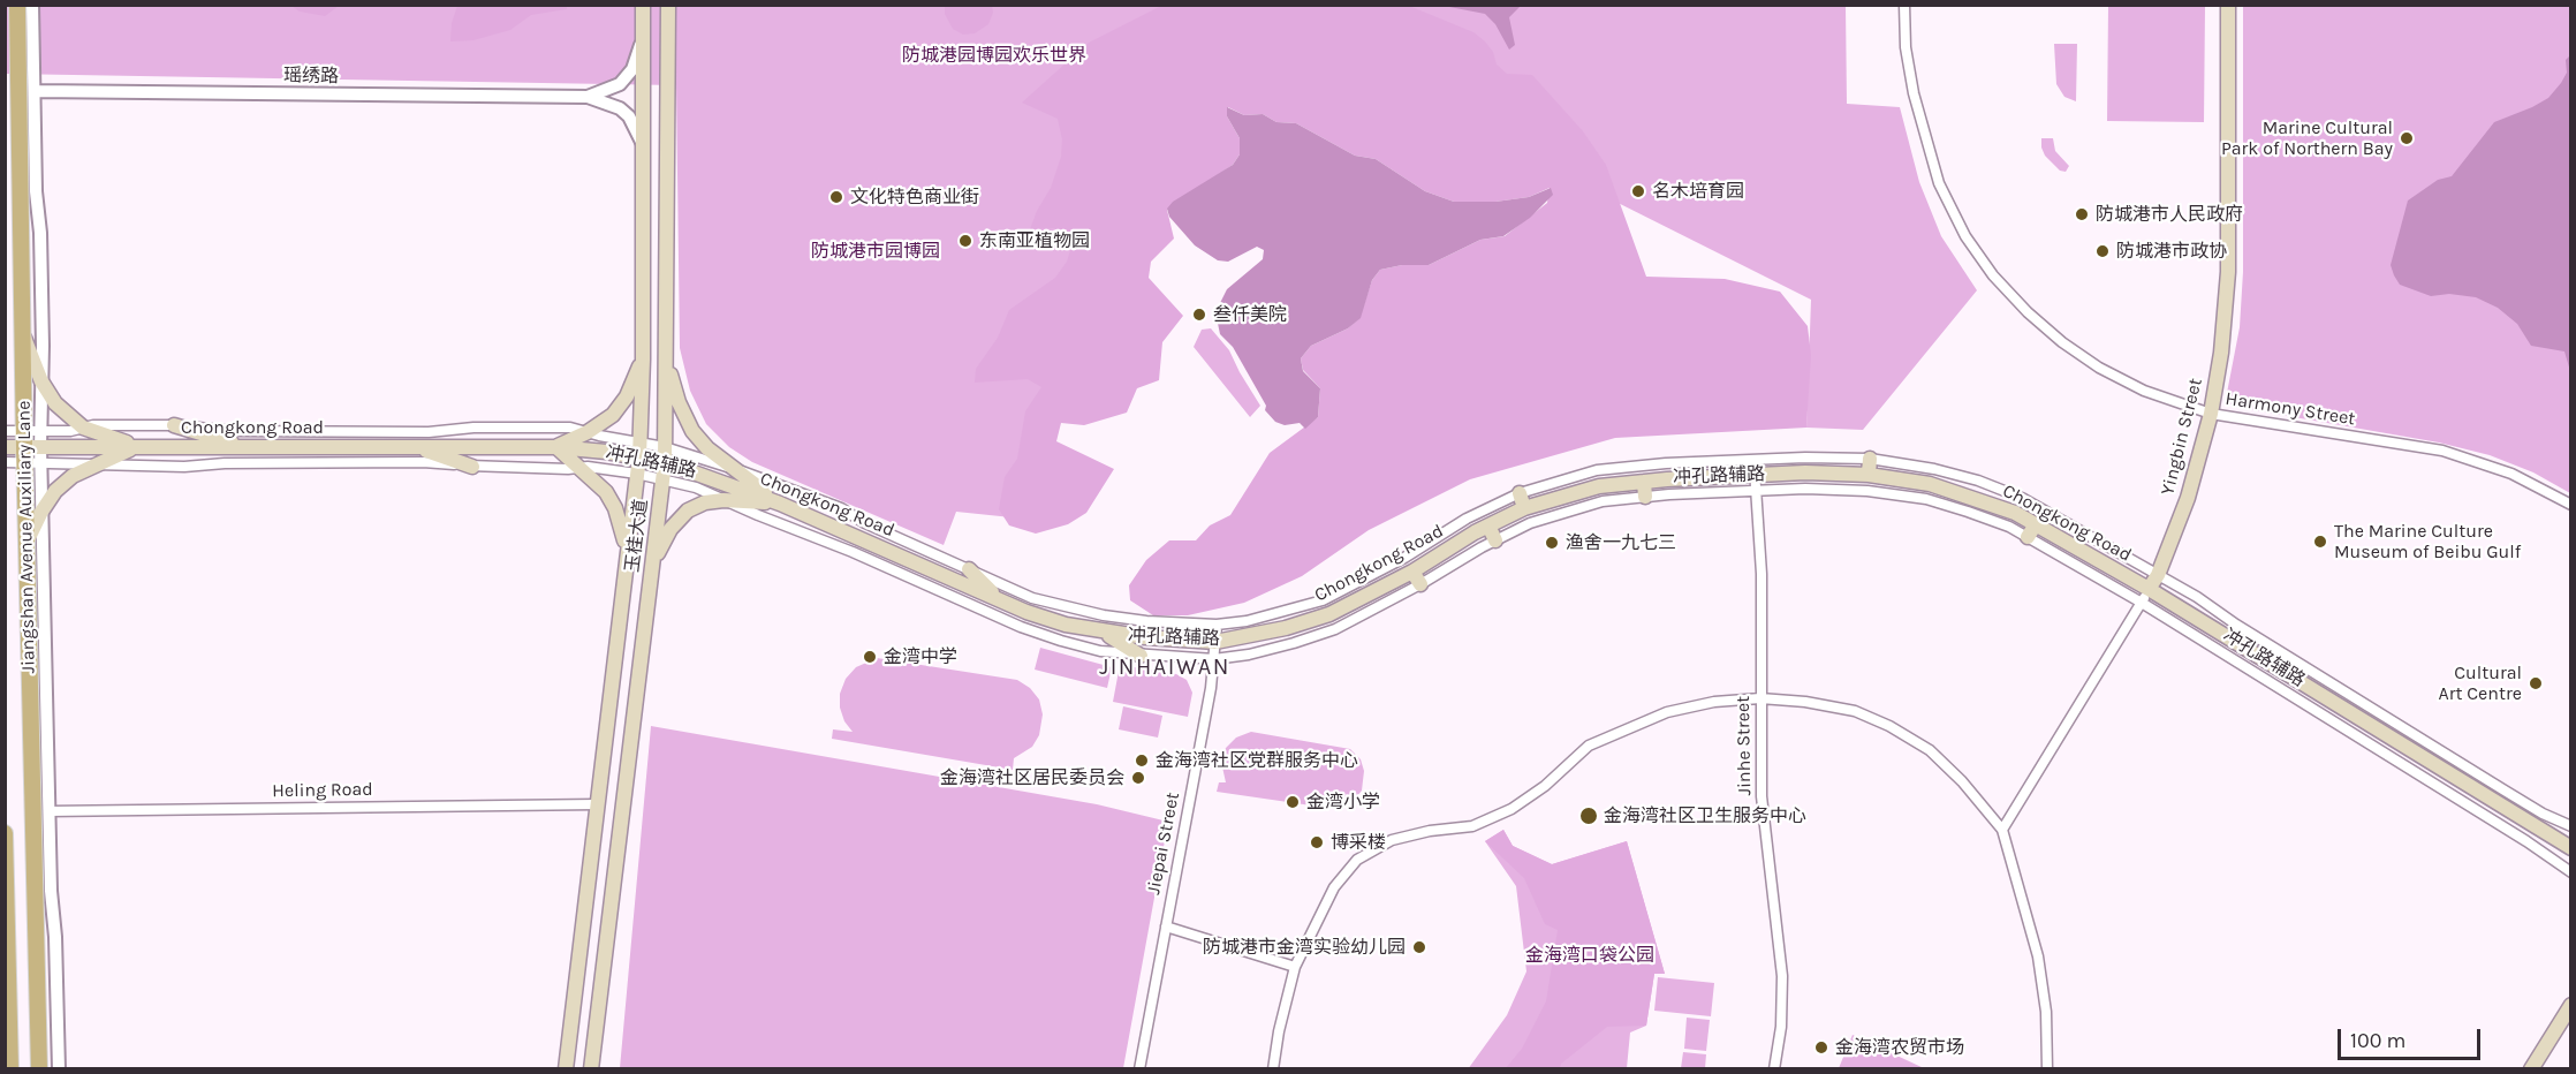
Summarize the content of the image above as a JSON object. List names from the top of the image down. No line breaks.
{"streets":{"main road":["Chongkong Road","Yingbin Street","玉桂大道"],"street":["瑶绣路","Harmony Street","冲孔路辅路","Jiangshan Avenue Auxiliary Lane","Jinhe Street","Heling Road","Jiepai Street"]},"crossings":[["瑶绣路","Jiangshan Avenue Auxiliary Lane"],["Harmony Street","Yingbin Street"],["Chongkong Road","Yingbin Street"],["Chongkong Road","冲孔路辅路"],["Chongkong Road","玉桂大道"],["Chongkong Road","Jiangshan Avenue Auxiliary Lane"],["Chongkong Road","Jinhe Street"],["Chongkong Road","Jiepai Street"],["Yingbin Street","冲孔路辅路"],["冲孔路辅路","玉桂大道"],["冲孔路辅路","Jiangshan Avenue Auxiliary Lane"],["冲孔路辅路","Jinhe Street"],["冲孔路辅路","Jiepai Street"],["玉桂大道","Heling Road"],["Jiangshan Avenue Auxiliary Lane","Heling Road"]],"districts":["JINHAIWAN"],"parks":["防城港园博园欢乐世界","防城港市园博园","金海湾口袋公园"],"places":["Marine Cultural Park of Northern Bay","名木培育园","文化特色商业街","防城港市人民政府","东南亚植物园","防城港市政协","叁仟美院","The Marine Culture Museum of Beibu Gulf","渔舍一九七三","金湾中学","Cultural Art Centre","金海湾社区党群服务中心","金海湾社区居民委员会","金湾小学","金海湾社区卫生服务中心","博采楼","防城港市金湾实验幼儿园","金海湾农贸市场"],"scale_bar":"100 m"}
